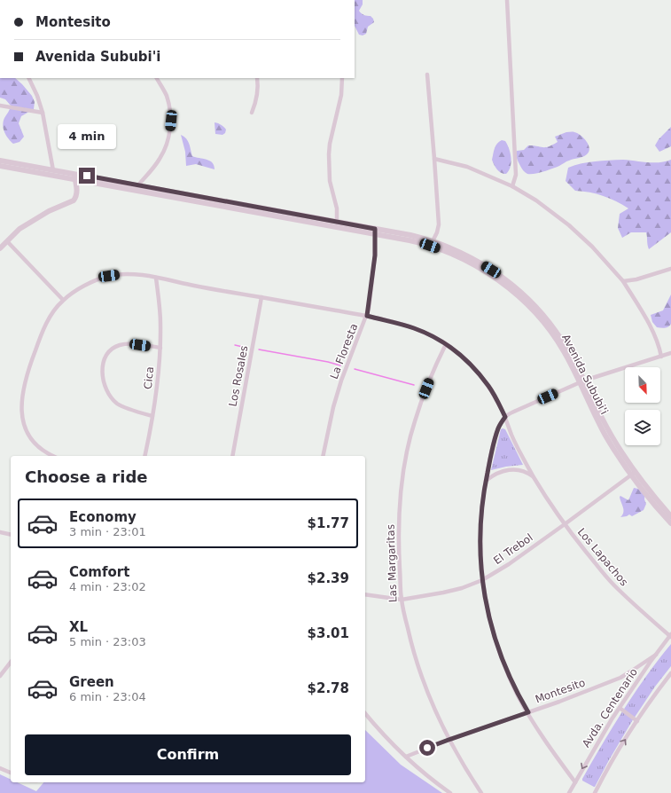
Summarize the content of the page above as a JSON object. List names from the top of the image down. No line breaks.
{"streets":{"street":["La Floresta","Avenida Sububi'i","Los Rosales","Cica","El Trebol","Los Lapachos","Las Margaritas","Montesito","Avda. Centenario"]},"crossings":[["La Floresta","Avenida Sububi'i"],["La Floresta","Los Lapachos"],["Avenida Sububi'i","El Trebol"],["Los Rosales","Los Lapachos"],["Cica","Los Lapachos"],["El Trebol","Los Lapachos"],["El Trebol","Las Margaritas"],["Los Lapachos","Las Margaritas"],["Los Lapachos","Avda. Centenario"],["Las Margaritas","Montesito"],["Montesito","Avda. Centenario"]],"north":"bottom right","page":{"banner":["Montesito","Avenida Sububi'i"],"bubble":"4 min","heading":"Choose a ride","list":[{"name":"Economy","note":"3 min · 23:01","value":"$1.77"},{"name":"Comfort","note":"4 min · 23:02","value":"$2.39"},{"name":"XL","note":"5 min · 23:03","value":"$3.01"},{"name":"Green","note":"6 min · 23:04","value":"$2.78"}],"buttons":"Confirm"}}
